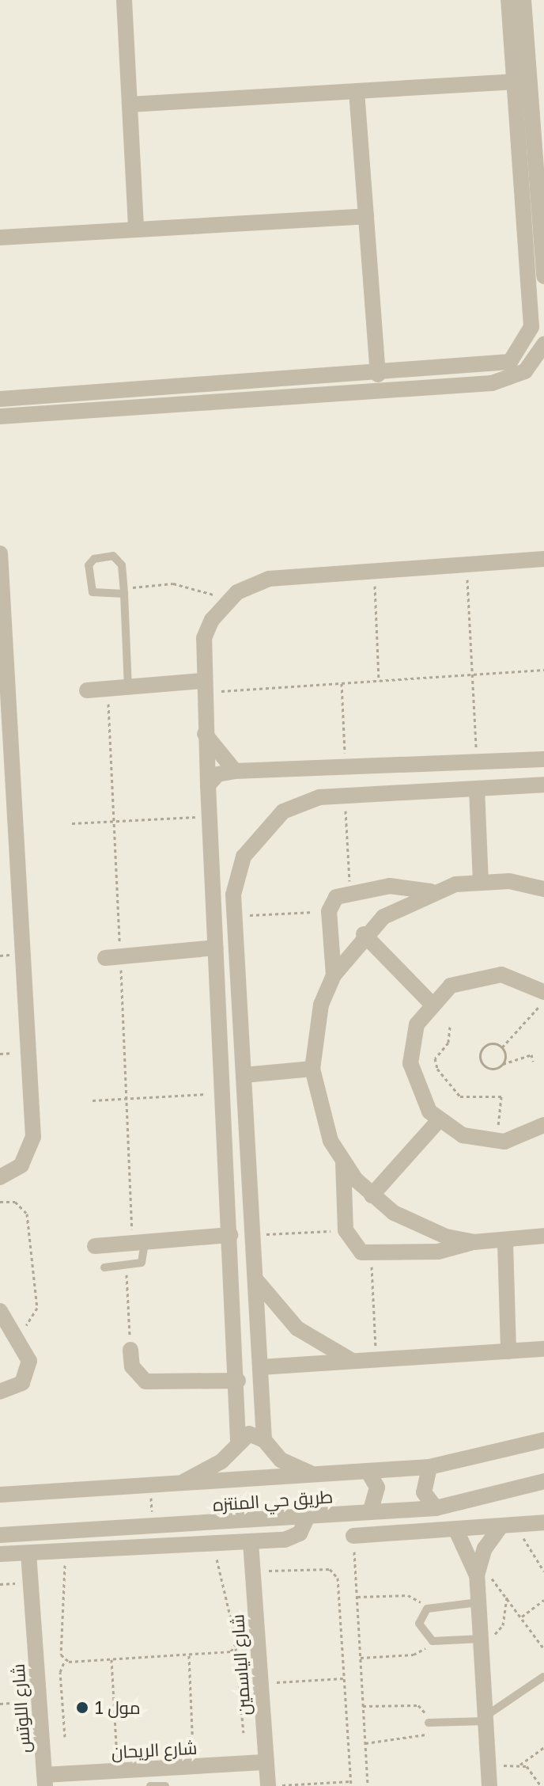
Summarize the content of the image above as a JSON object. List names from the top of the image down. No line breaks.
{"streets":{"street":["طريق حي المنتزه","شارع الياسمين","شارع اللوتس","شارع الريحان"]},"crossings":[["شارع الياسمين","شارع الريحان"],["شارع اللوتس","شارع الريحان"]],"places":["مول 1"]}
